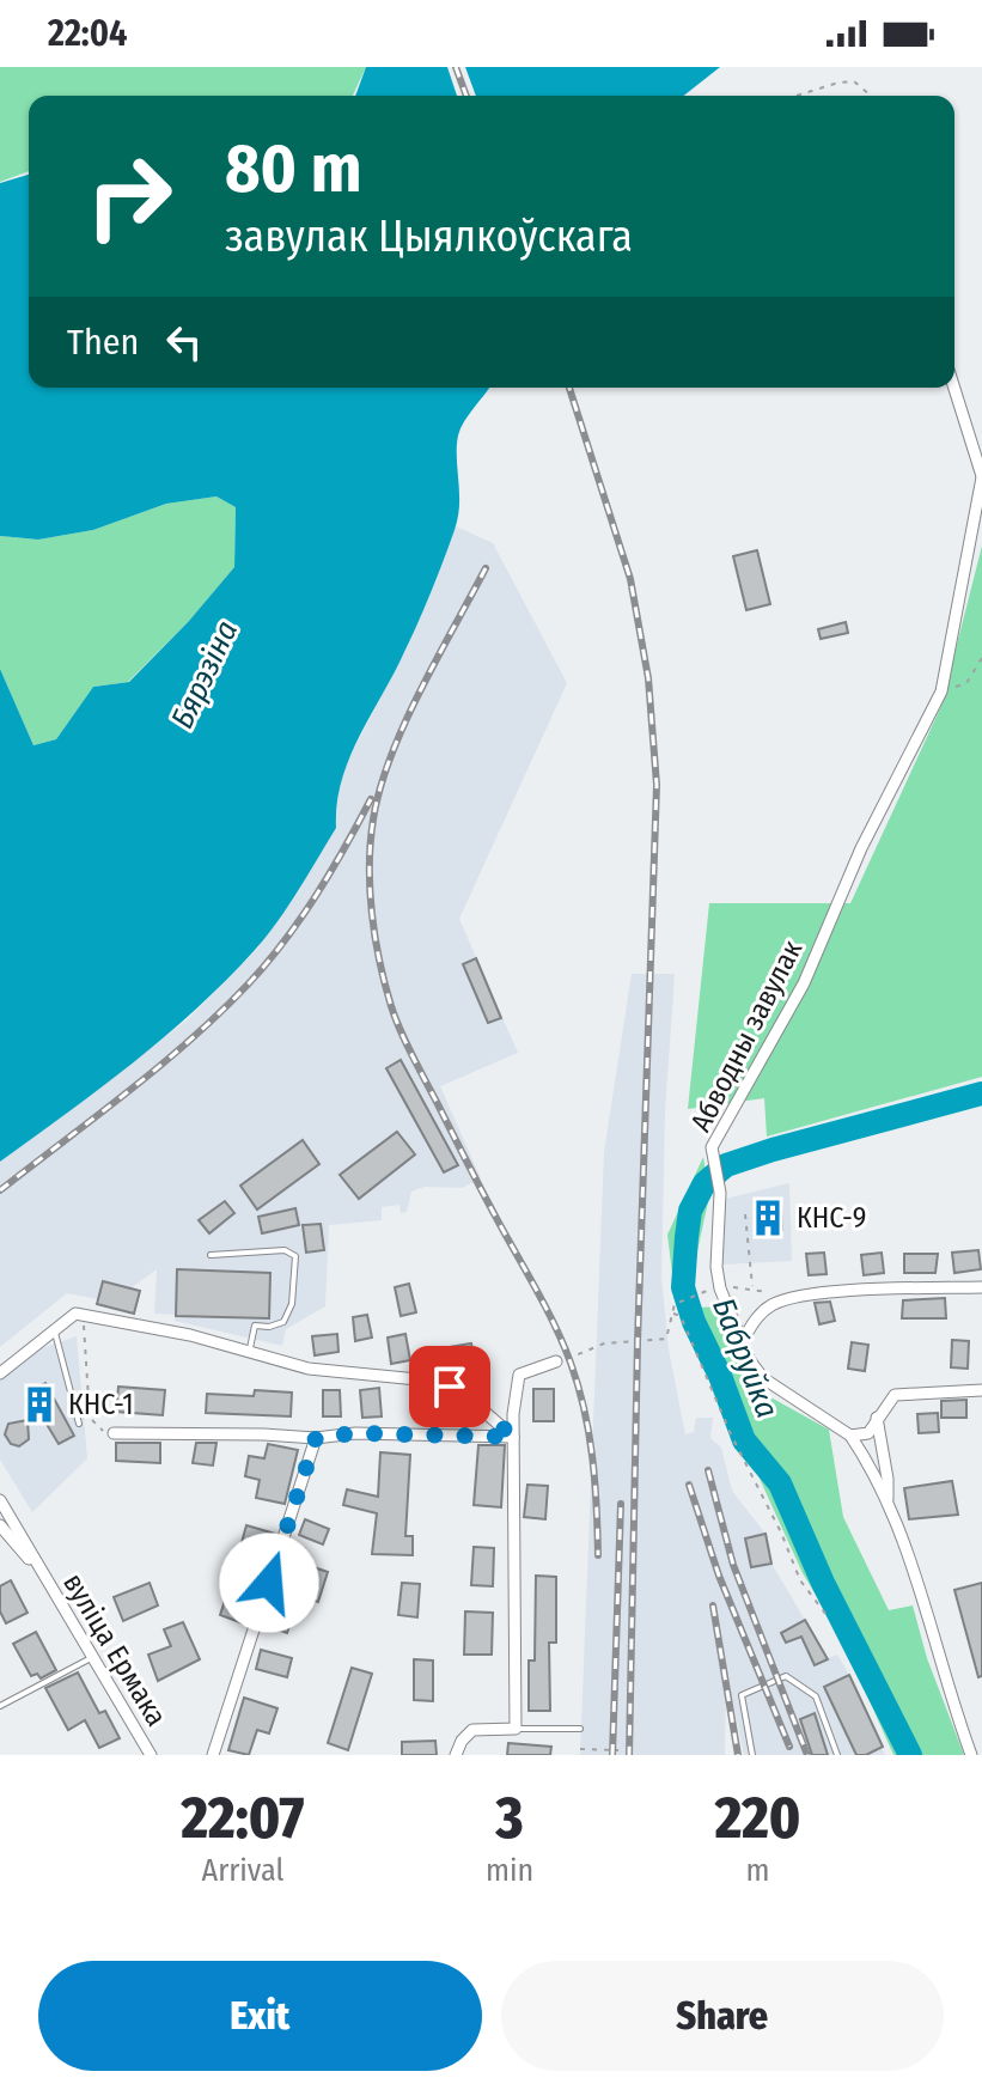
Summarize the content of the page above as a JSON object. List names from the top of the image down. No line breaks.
{"streets":{"street":["Абводны завулак","вуліца Ермака"]},"water":["Бярэзіна","Бабруйка"],"places":{"building":["КНС-9","КНС-1"]},"page":{"status":"22:04","turn":["80 m","завулак Цыялкоўскага"],"then":"Then","eta":["22:07","Arrival","3","min","220","m"],"buttons":["Exit","Share"]}}
